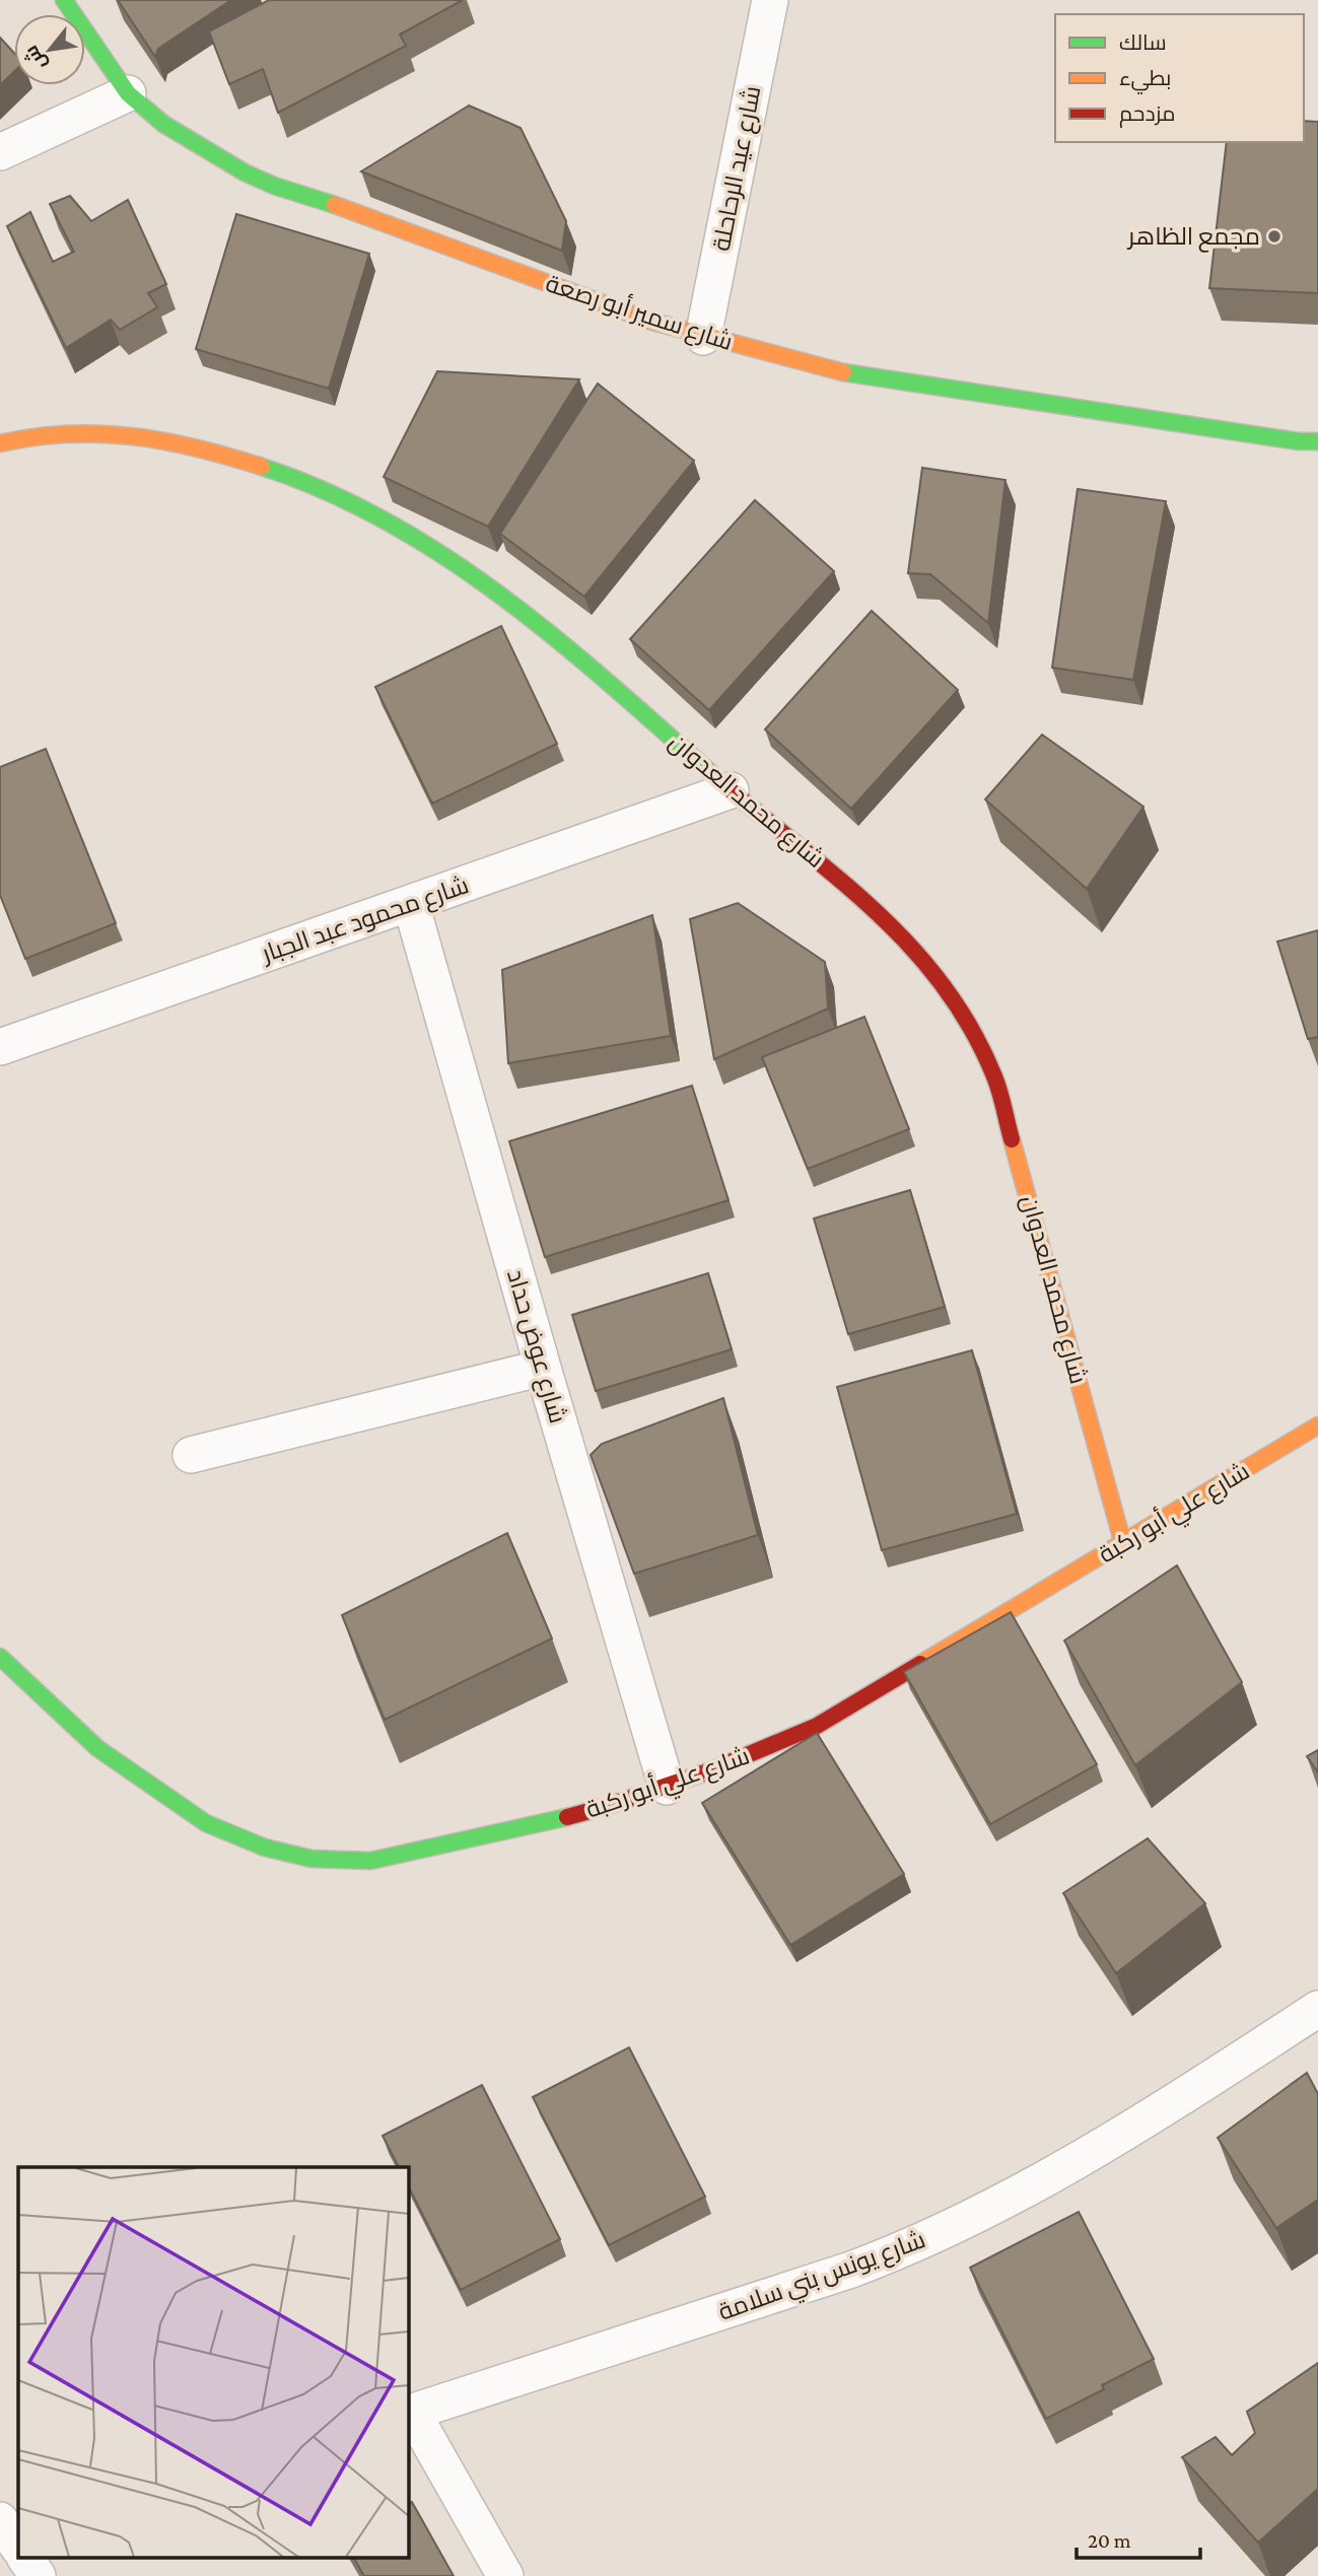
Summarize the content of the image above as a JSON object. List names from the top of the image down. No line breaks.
{"streets":{"street":["شارع عيد الرحاحلة","شارع سمير أبو رصعة","شارع محمد العدوان","شارع محمود عبد الجبار","شارع عوض حداد","شارع علي أبو ركبة","شارع يونس بني سلامة"]},"crossings":[["شارع عيد الرحاحلة","شارع سمير أبو رصعة"],["شارع محمد العدوان","شارع محمود عبد الجبار"],["شارع محمد العدوان","شارع علي أبو ركبة"],["شارع محمود عبد الجبار","شارع عوض حداد"],["شارع عوض حداد","شارع علي أبو ركبة"]],"places":["مجمع الظاهر"],"legend":["سالك","بطيء","مزدحم"],"scale_bar":"20 m","north":"bottom left"}
